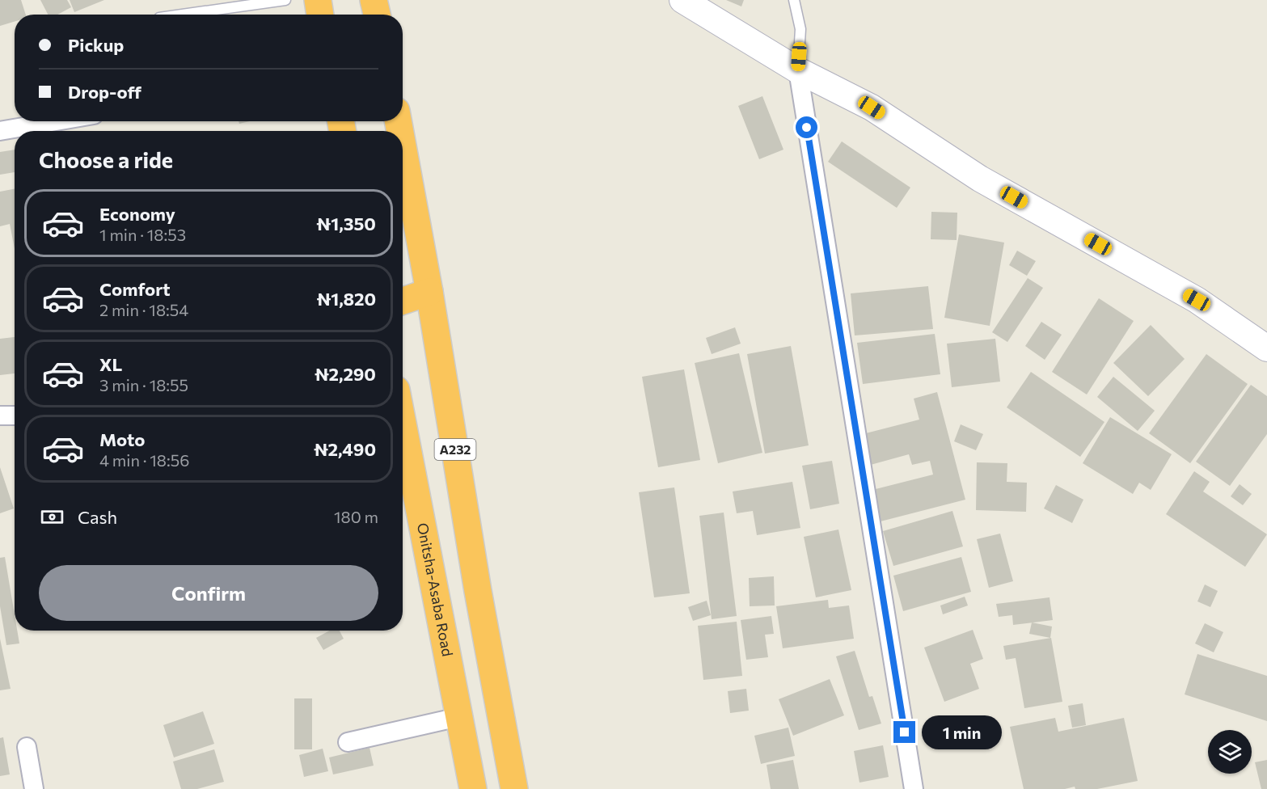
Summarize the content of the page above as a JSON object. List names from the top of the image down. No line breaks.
{"streets":{"highway":["A232","Onitsha-Asaba Road"]},"page":{"banner":["Pickup","Drop-off"],"heading":"Choose a ride","list":[{"name":"Economy","note":"1 min · 18:53","value":"₦1,350"},{"name":"Comfort","note":"2 min · 18:54","value":"₦1,820"},{"name":"XL","note":"3 min · 18:55","value":"₦2,290"},{"name":"Moto","note":"4 min · 18:56","value":"₦2,490"}],"pay":["Cash","180 m"],"buttons":"Confirm","bubble":"1 min"}}
